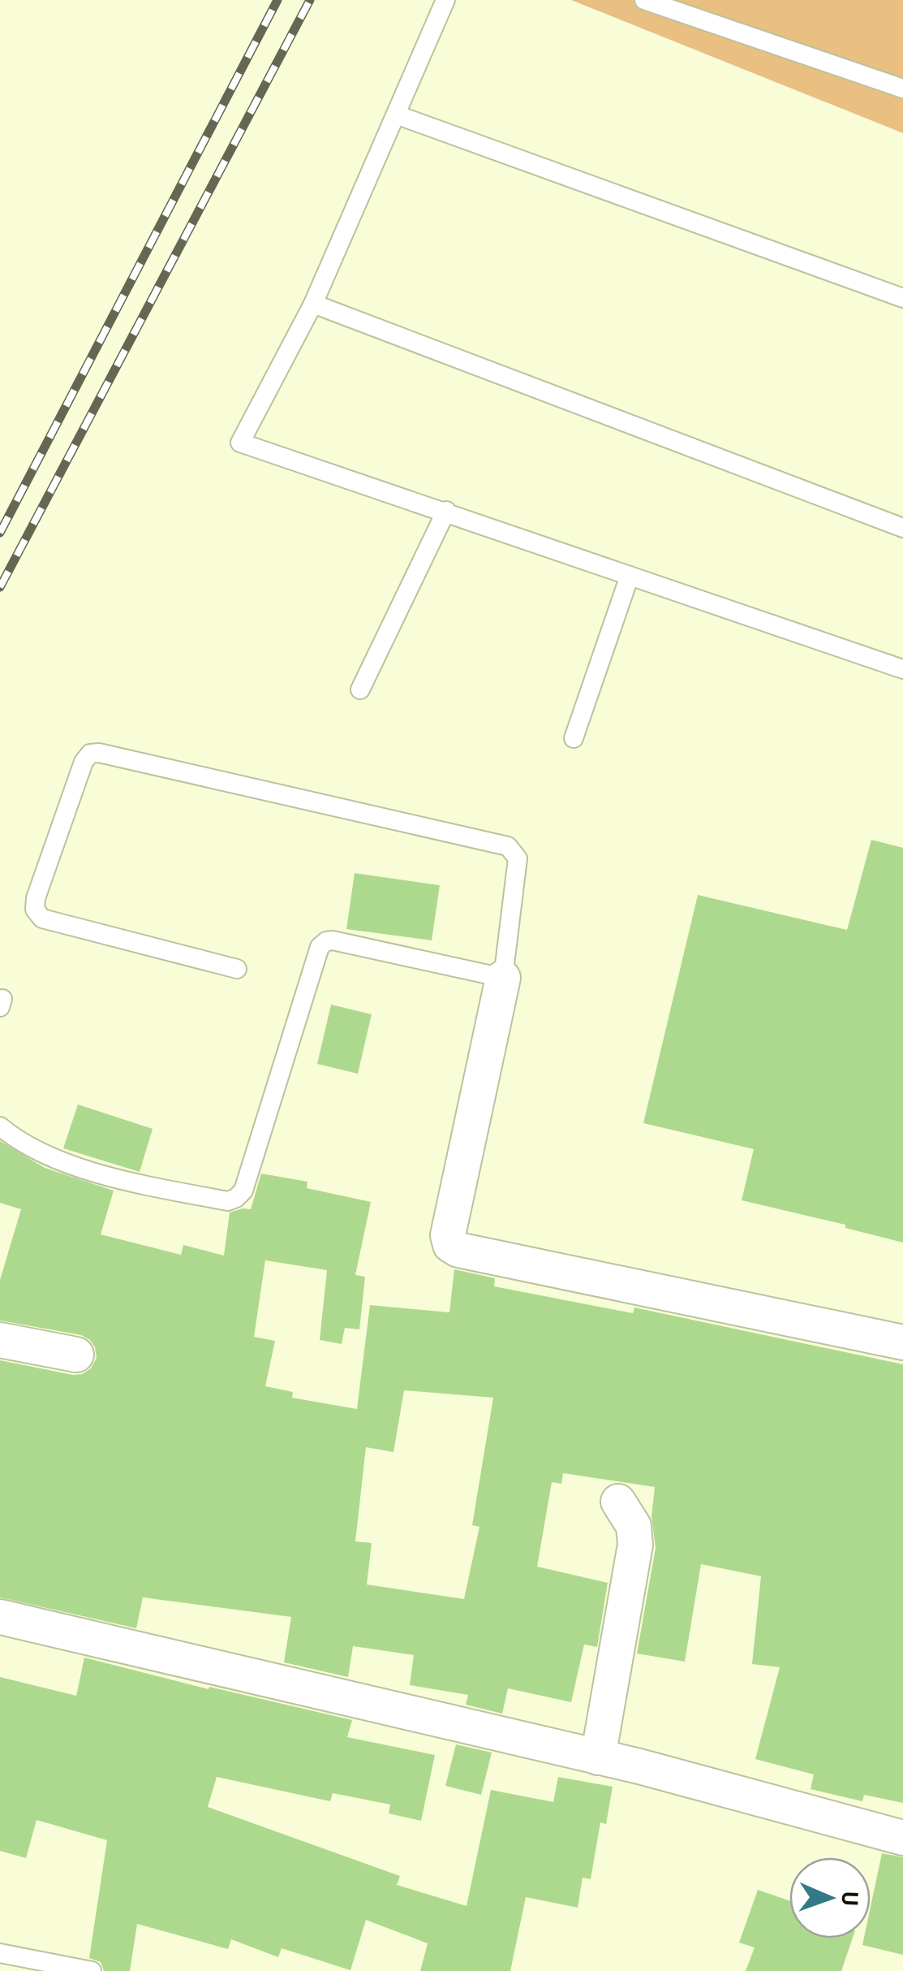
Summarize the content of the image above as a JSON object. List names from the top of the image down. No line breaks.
{"north":"right"}
